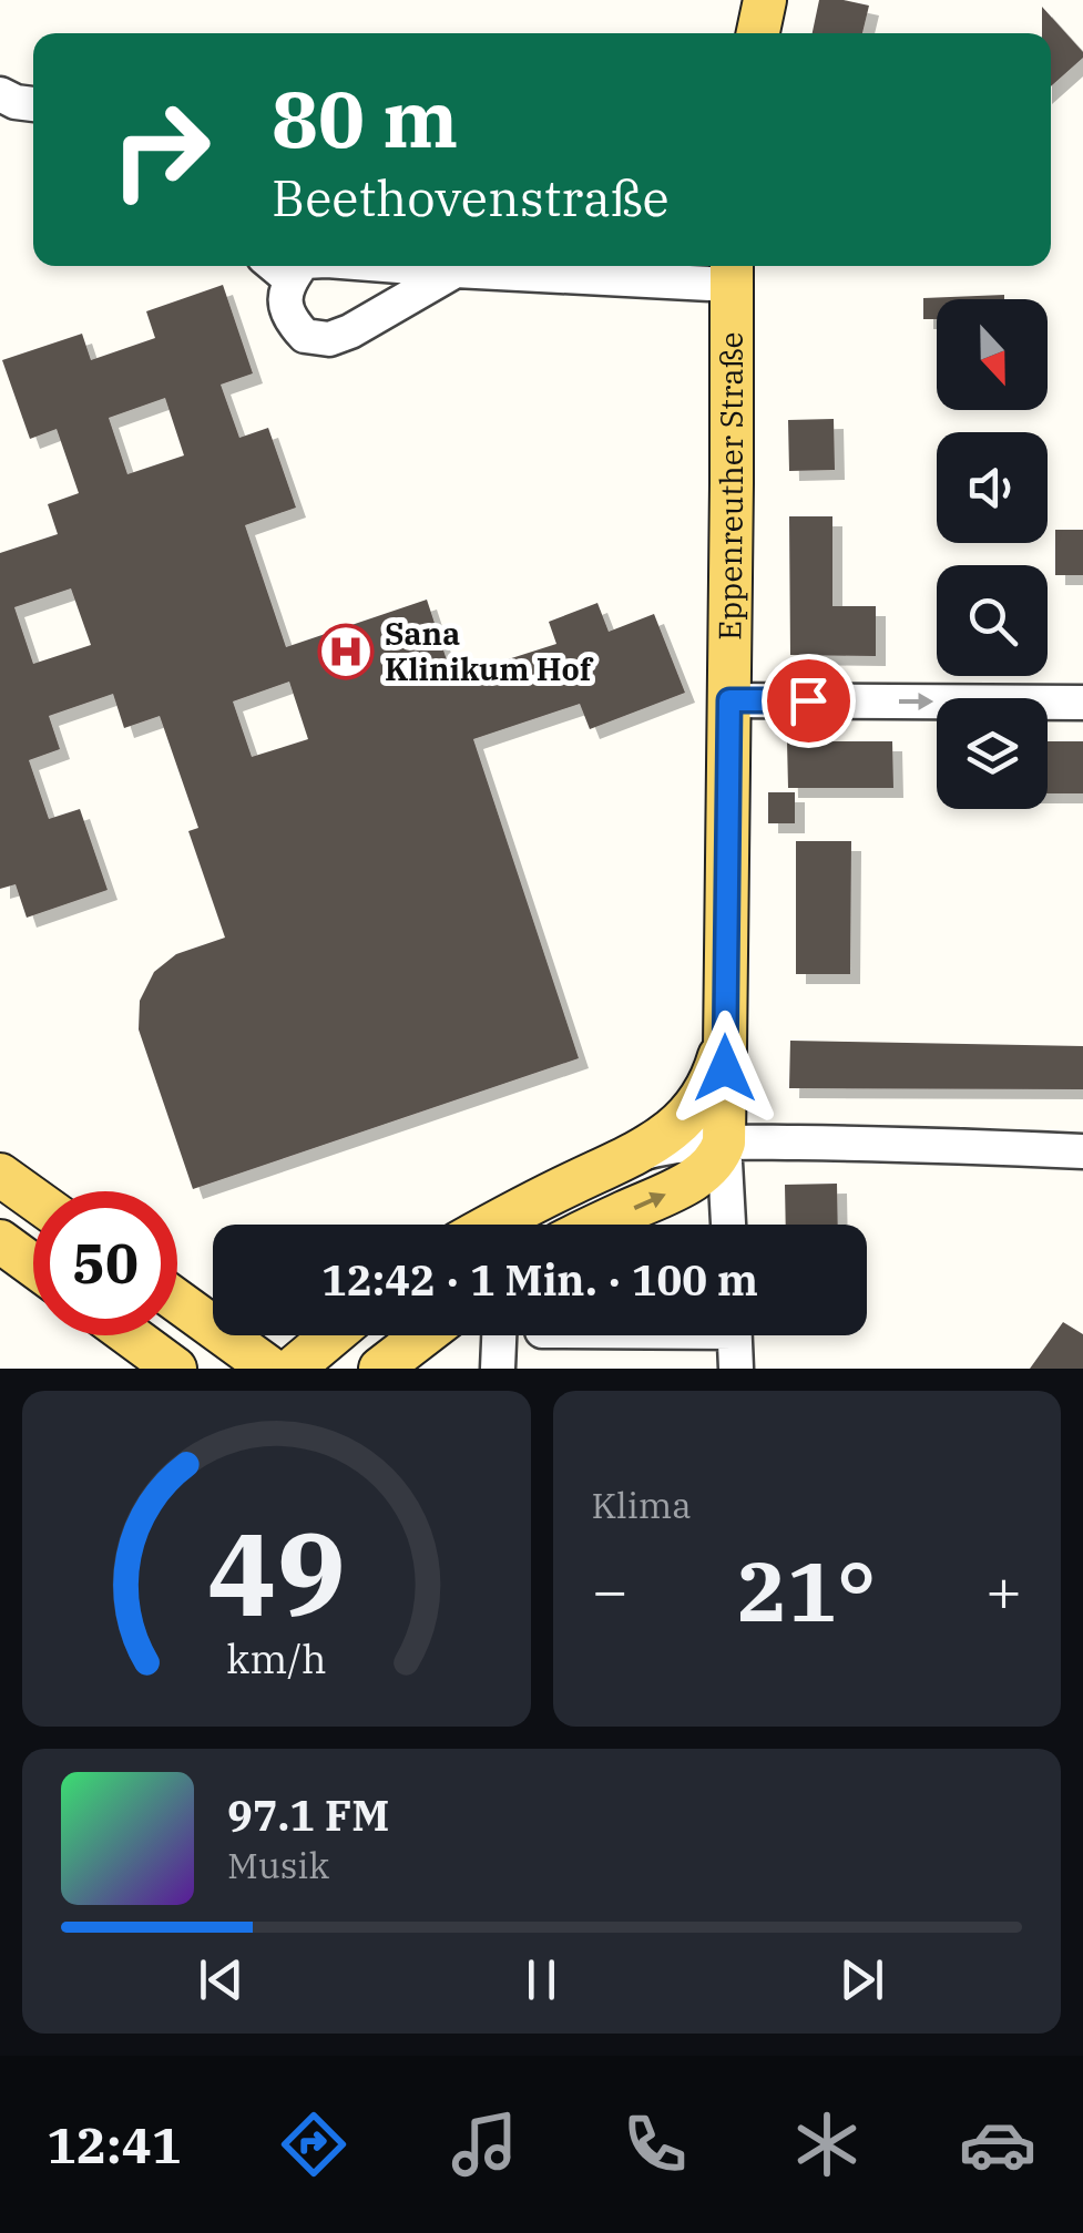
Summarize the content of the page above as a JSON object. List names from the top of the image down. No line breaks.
{"streets":{"main road":["Eppenreuther Straße"]},"places":{"hospital":["Sana Klinikum Hof"]},"north":"bottom","page":{"turn":["80 m","Beethovenstraße"],"limit":"50","trip":"12:42 · 1 Min. · 100 m","tile":"Klima","heat":["−","21°","+"],"song":["97.1 FM","Musik"],"tabs":"12:41","gauge":["49","km/h"]}}
